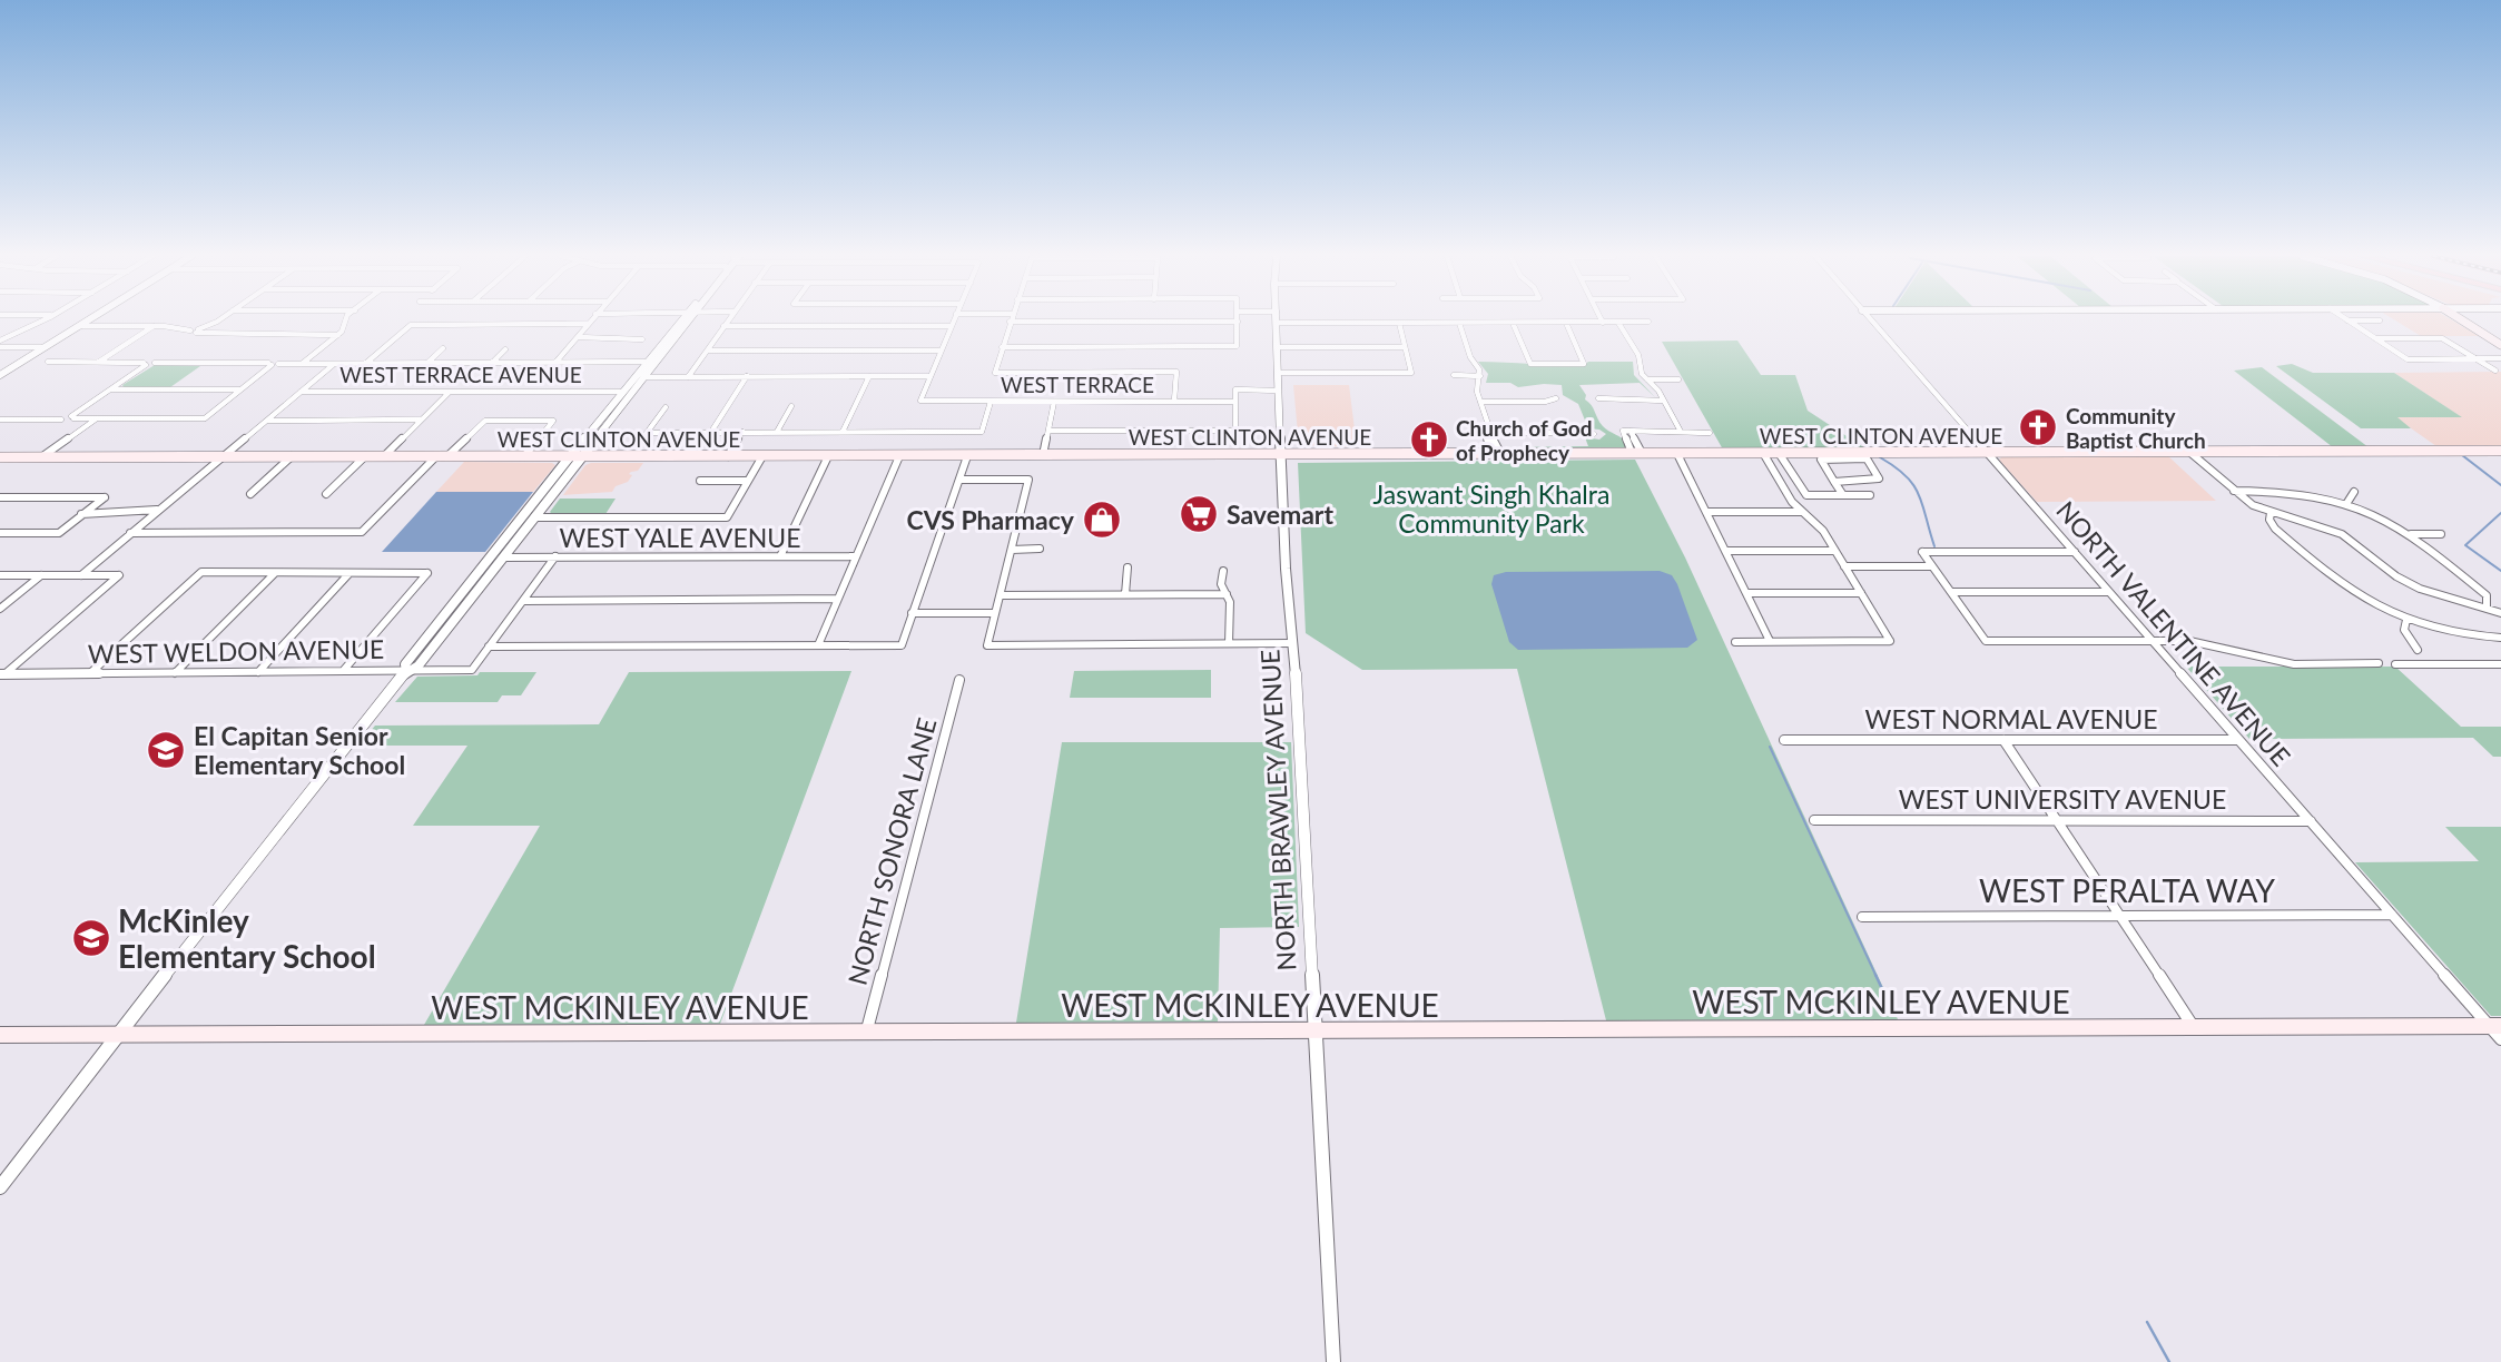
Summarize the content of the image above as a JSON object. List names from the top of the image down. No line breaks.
{"streets":{"main road":["WEST CLINTON AVENUE","WEST MCKINLEY AVENUE"],"street":["WEST TERRACE AVENUE","WEST TERRACE","WEST YALE AVENUE","NORTH VALENTINE AVENUE","WEST WELDON AVENUE","WEST NORMAL AVENUE","WEST UNIVERSITY AVENUE","NORTH BRAWLEY AVENUE","NORTH SONORA LANE","WEST PERALTA WAY"]},"crossings":[["WEST CLINTON AVENUE","NORTH VALENTINE AVENUE"],["WEST CLINTON AVENUE","NORTH BRAWLEY AVENUE"],["NORTH VALENTINE AVENUE","WEST NORMAL AVENUE"],["NORTH VALENTINE AVENUE","WEST UNIVERSITY AVENUE"],["NORTH VALENTINE AVENUE","WEST PERALTA WAY"],["NORTH VALENTINE AVENUE","WEST MCKINLEY AVENUE"],["NORTH BRAWLEY AVENUE","WEST MCKINLEY AVENUE"],["NORTH SONORA LANE","WEST MCKINLEY AVENUE"]],"parks":["Jaswant Singh Khalra Community Park"],"places":{"church":["Community Baptist Church","Church of God of Prophecy"],"supermarket":["Savemart"],"shop":["CVS Pharmacy"],"school or university":["El Capitan Senior Elementary School","McKinley Elementary School"]}}
